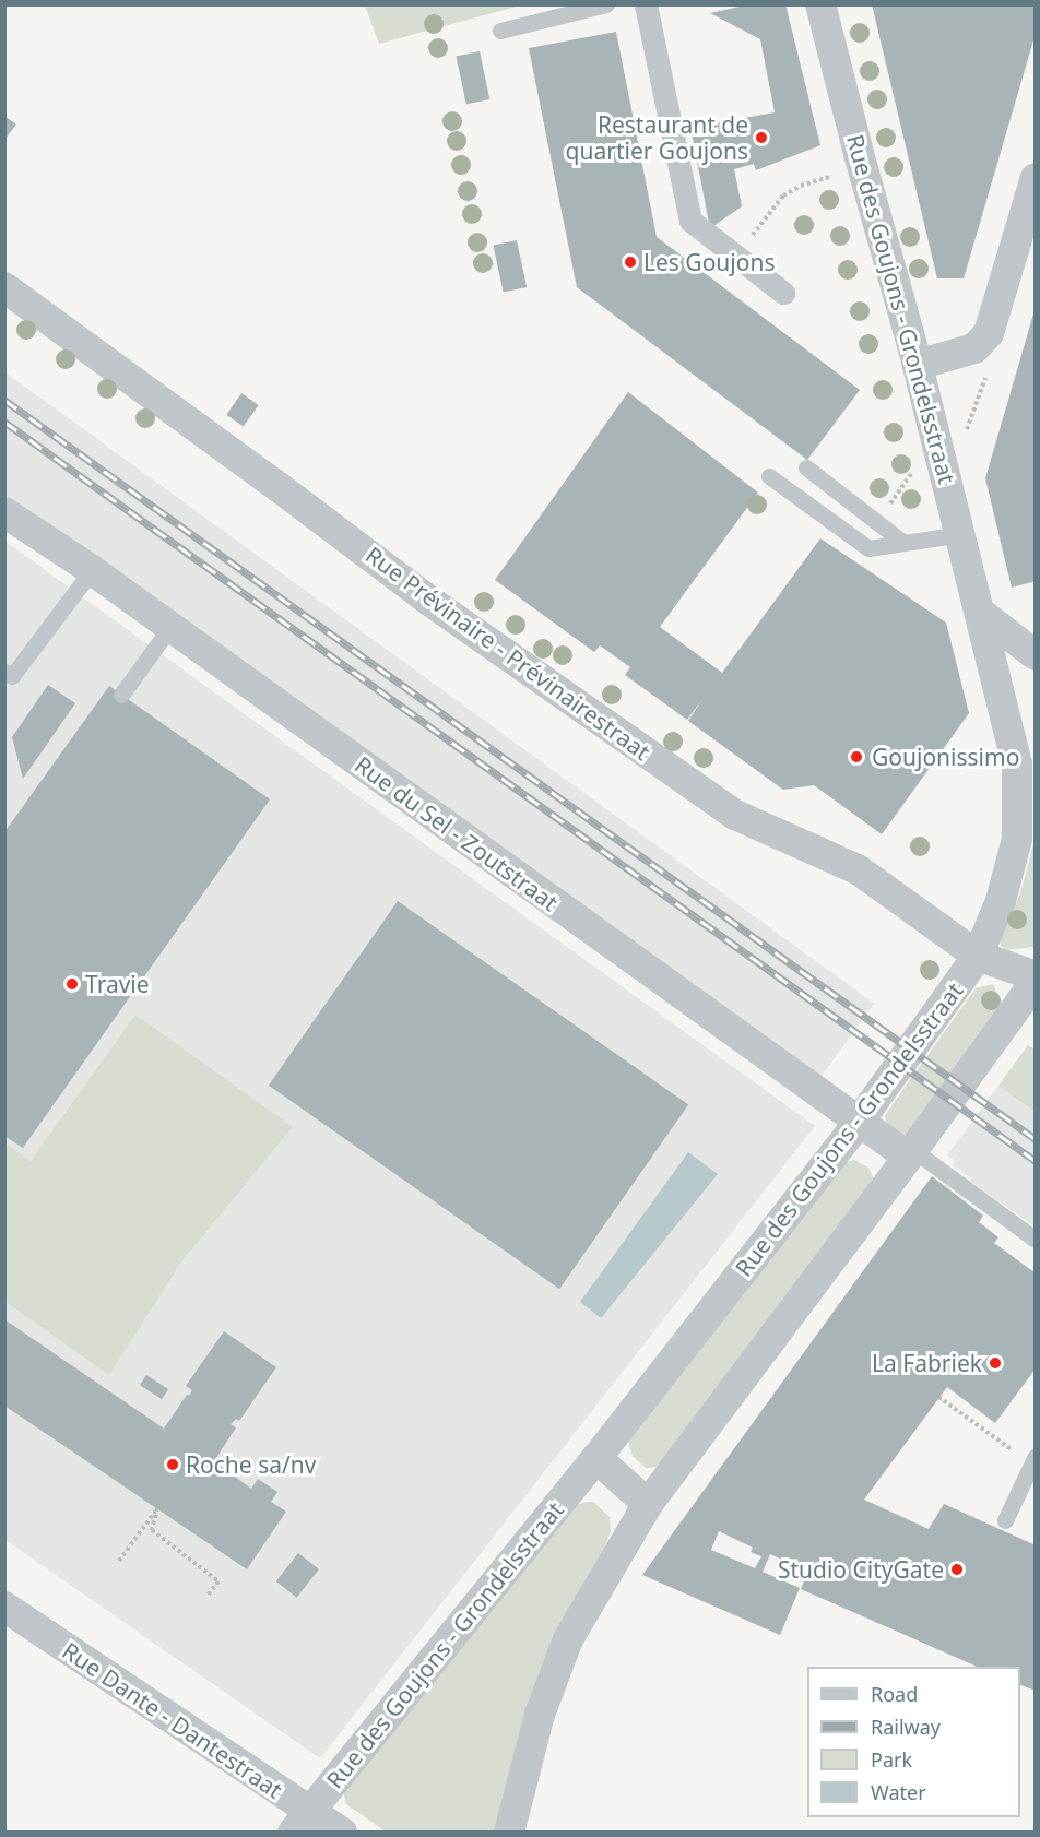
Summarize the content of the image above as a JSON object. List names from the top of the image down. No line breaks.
{"streets":{"street":["Rue des Goujons - Grondelsstraat","Rue Prévinaire - Prévinairestraat","Rue du Sel - Zoutstraat","Rue Dante - Dantestraat"]},"crossings":[["Rue des Goujons - Grondelsstraat","Rue Prévinaire - Prévinairestraat"],["Rue des Goujons - Grondelsstraat","Rue du Sel - Zoutstraat"],["Rue des Goujons - Grondelsstraat","Rue Dante - Dantestraat"]],"places":["Restaurant de quartier Goujons","Les Goujons","Goujonissimo","Travie","La Fabriek","Roche sa/nv","Studio CityGate"],"legend":["Road","Railway","Park","Water"]}
